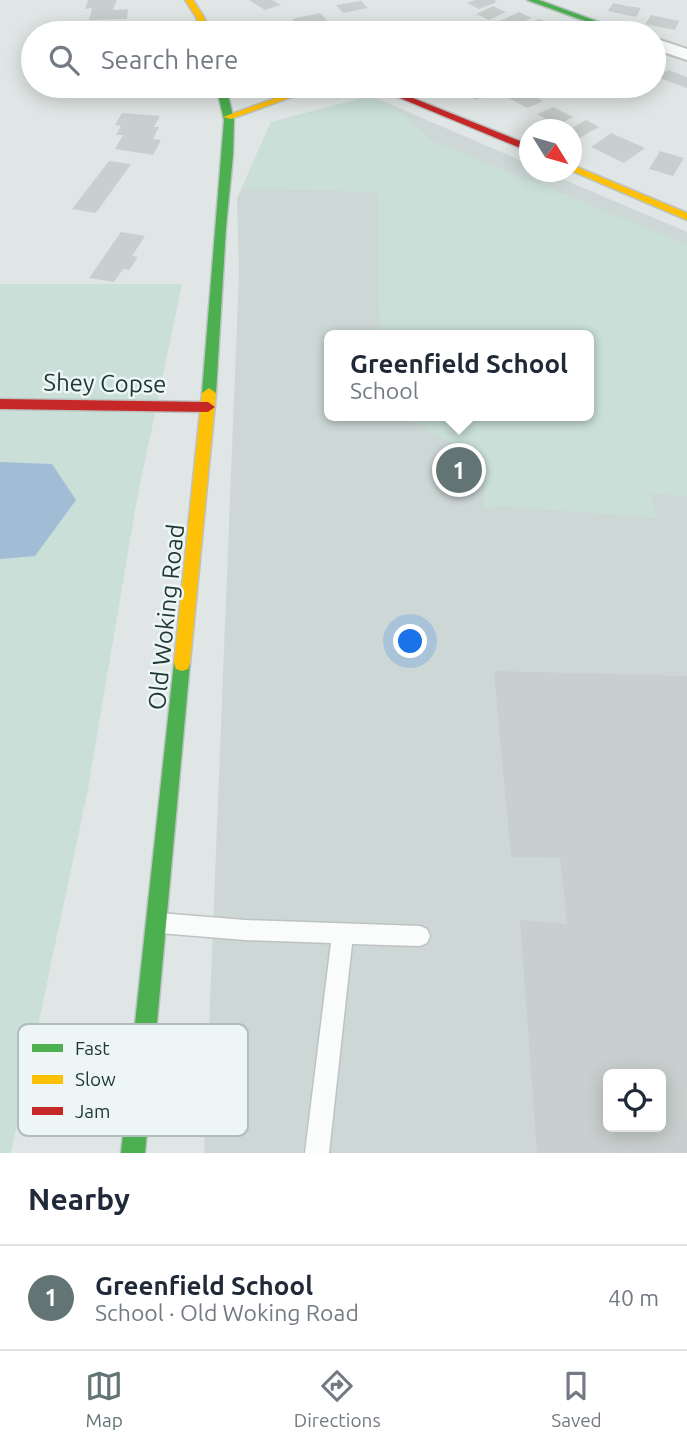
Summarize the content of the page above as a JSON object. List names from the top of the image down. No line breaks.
{"streets":{"main road":["Shey Copse","Old Woking Road"]},"crossings":[["Shey Copse","Old Woking Road"]],"legend":["Fast","Slow","Jam"],"north":"bottom right","page":{"search":"Search here","popup":["Greenfield School","School"],"pins":"1","heading":"Nearby","list":[{"mark":"1","name":"Greenfield School","note":"School · Old Woking Road","value":"40 m"}],"nav":["Map","Directions","Saved"]}}
